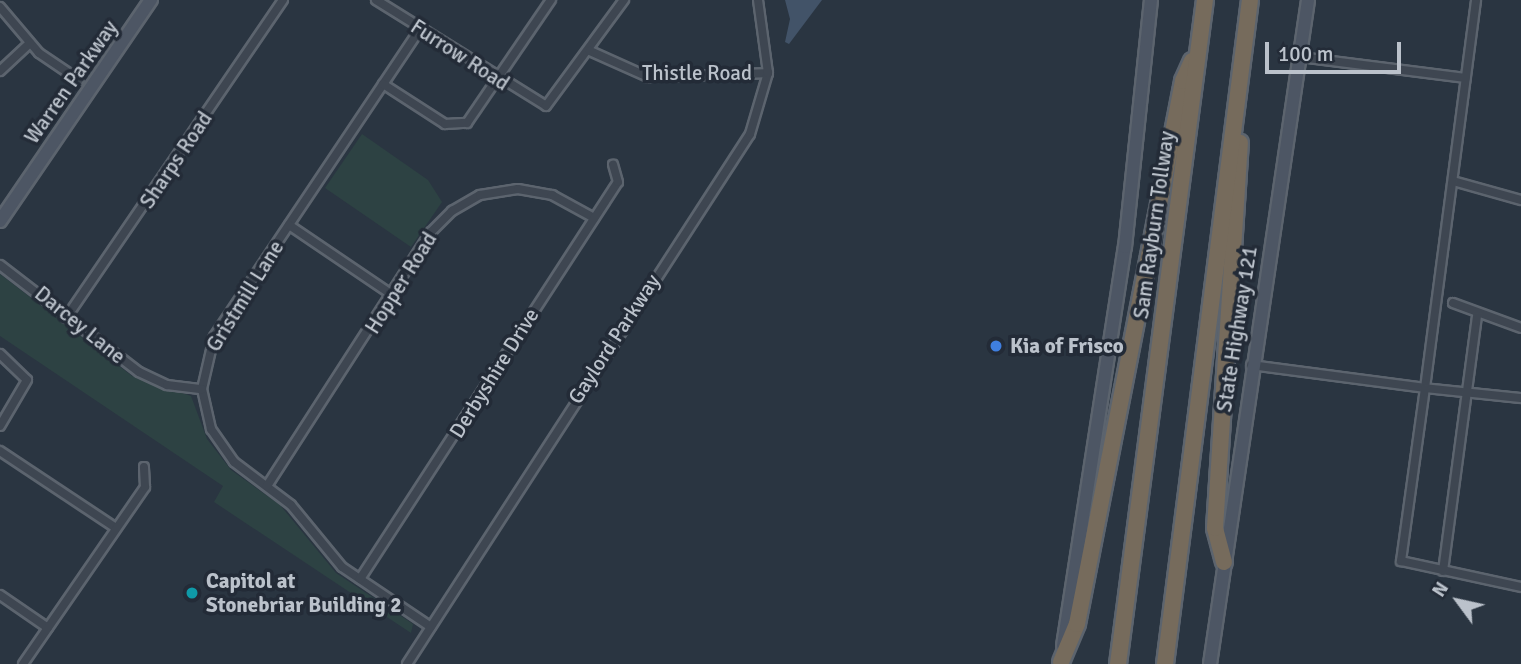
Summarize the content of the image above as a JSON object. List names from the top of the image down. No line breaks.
{"streets":{"highway":["Sam Rayburn Tollway"],"main road":["Warren Parkway","State Highway 121"],"street":["Furrow Road","Thistle Road","Sharps Road","Hopper Road","Gristmill Lane","Darcey Lane","Gaylord Parkway","Derbyshire Drive"]},"crossings":[["Furrow Road","Thistle Road"],["Furrow Road","Gristmill Lane"],["Thistle Road","Gaylord Parkway"],["Sharps Road","Darcey Lane"],["Hopper Road","Derbyshire Drive"],["Gristmill Lane","Darcey Lane"]],"places":["Kia of Frisco","Capitol at Stonebriar Building 2"],"scale_bar":"100 m","north":"top left"}
